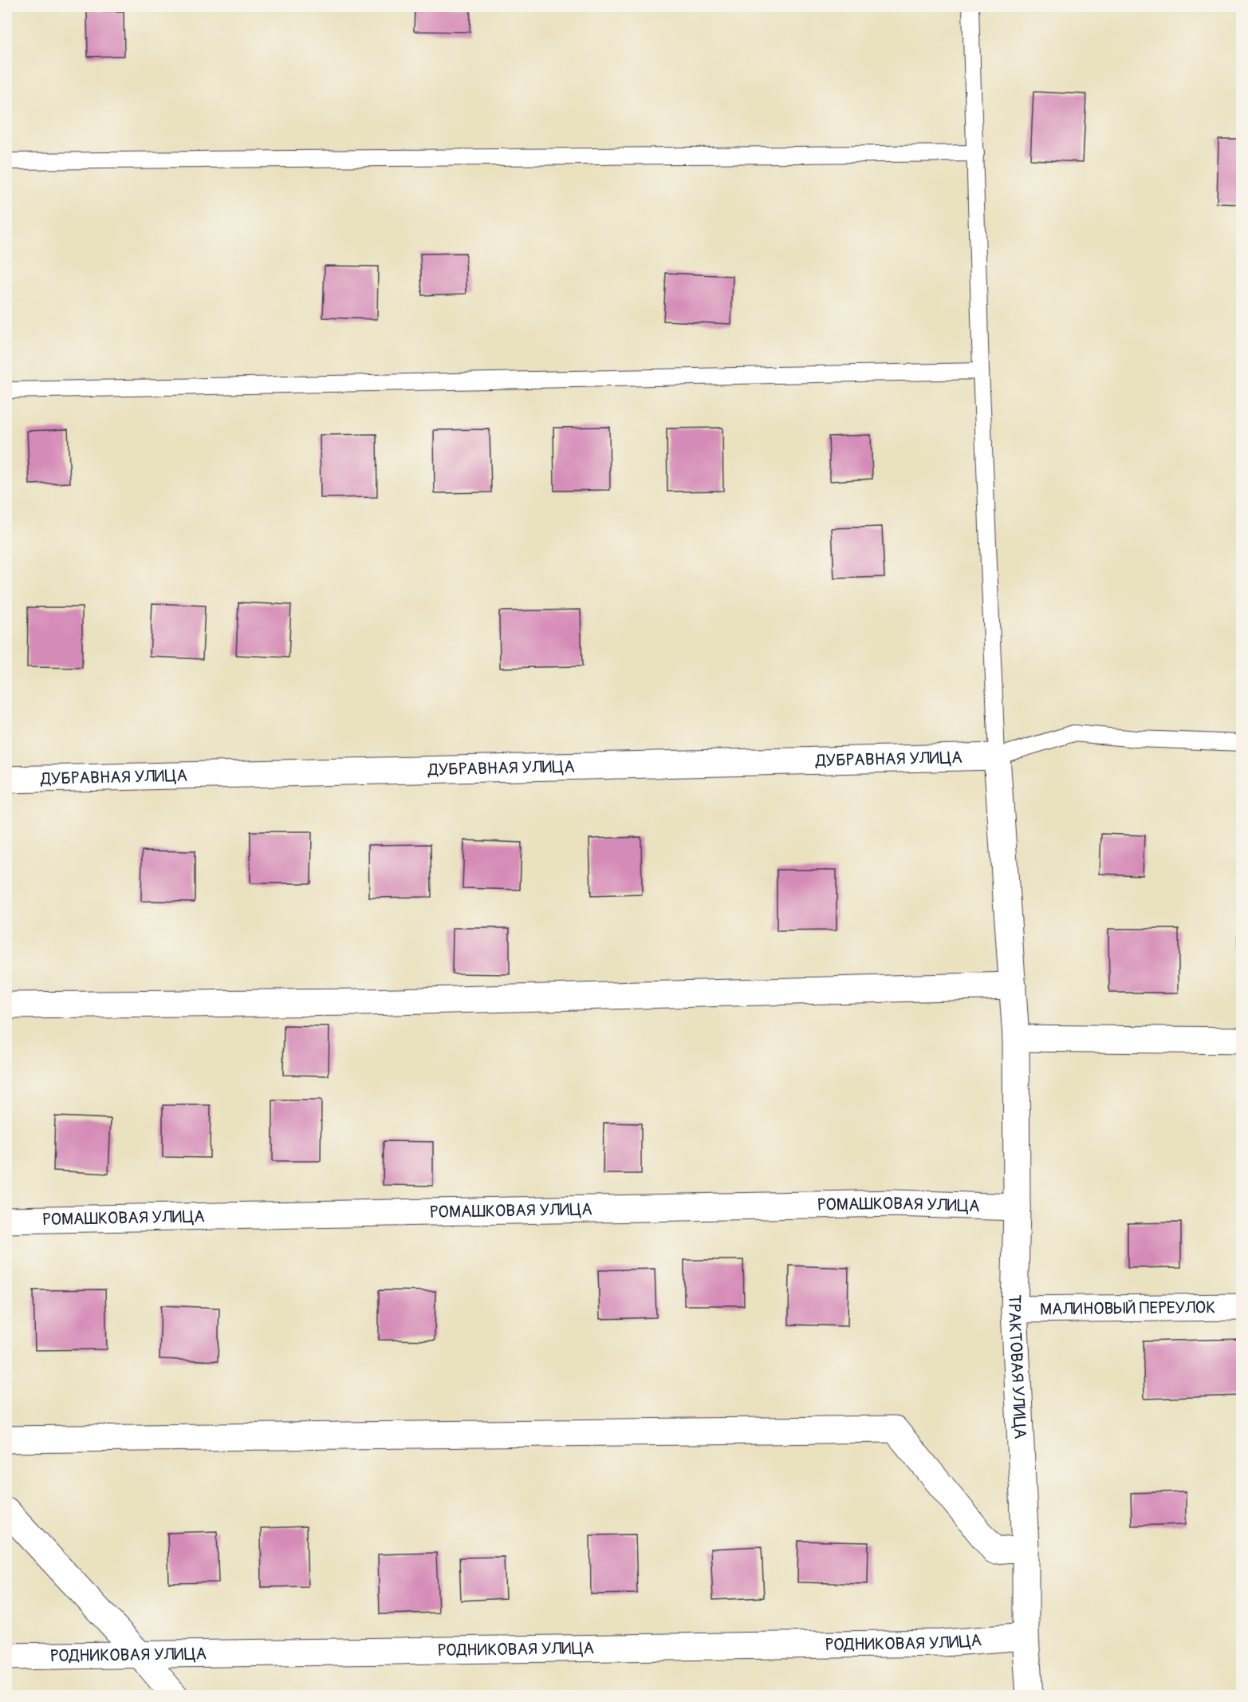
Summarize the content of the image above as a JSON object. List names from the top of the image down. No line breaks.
{"streets":{"street":["ДУБРАВНАЯ УЛИЦА","РОМАШКОВАЯ УЛИЦА","МАЛИНОВЫЙ ПЕРЕУЛОК","ТРАКТОВАЯ УЛИЦА","РОДНИКОВАЯ УЛИЦА"]},"crossings":[["ДУБРАВНАЯ УЛИЦА","ТРАКТОВАЯ УЛИЦА"],["РОМАШКОВАЯ УЛИЦА","ТРАКТОВАЯ УЛИЦА"],["МАЛИНОВЫЙ ПЕРЕУЛОК","ТРАКТОВАЯ УЛИЦА"],["ТРАКТОВАЯ УЛИЦА","РОДНИКОВАЯ УЛИЦА"]]}
